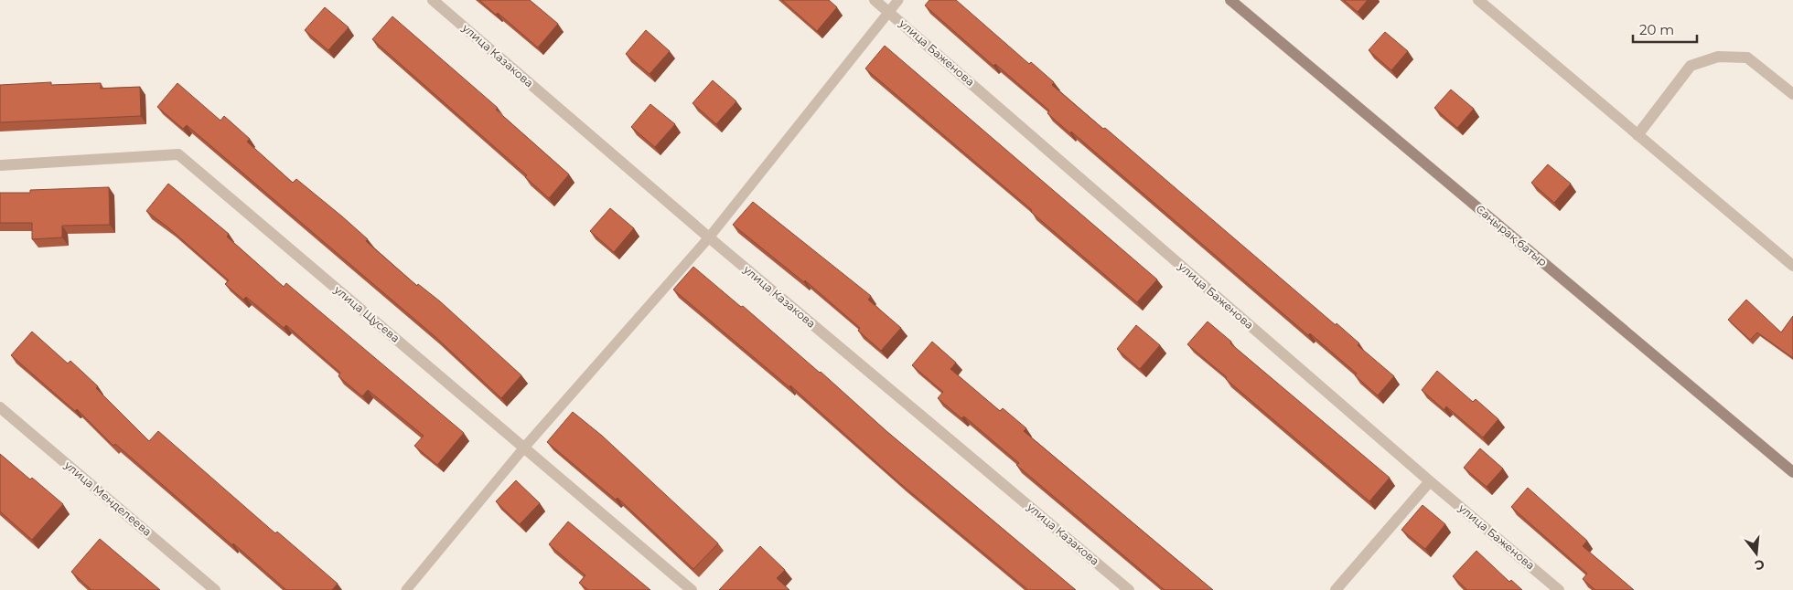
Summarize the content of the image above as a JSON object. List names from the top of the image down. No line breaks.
{"streets":{"street":["улица Баженова","улица Казакова","Саңырақ батыр","улица Щусева","улица Менделеева"]},"scale_bar":"20 m","north":"bottom"}
